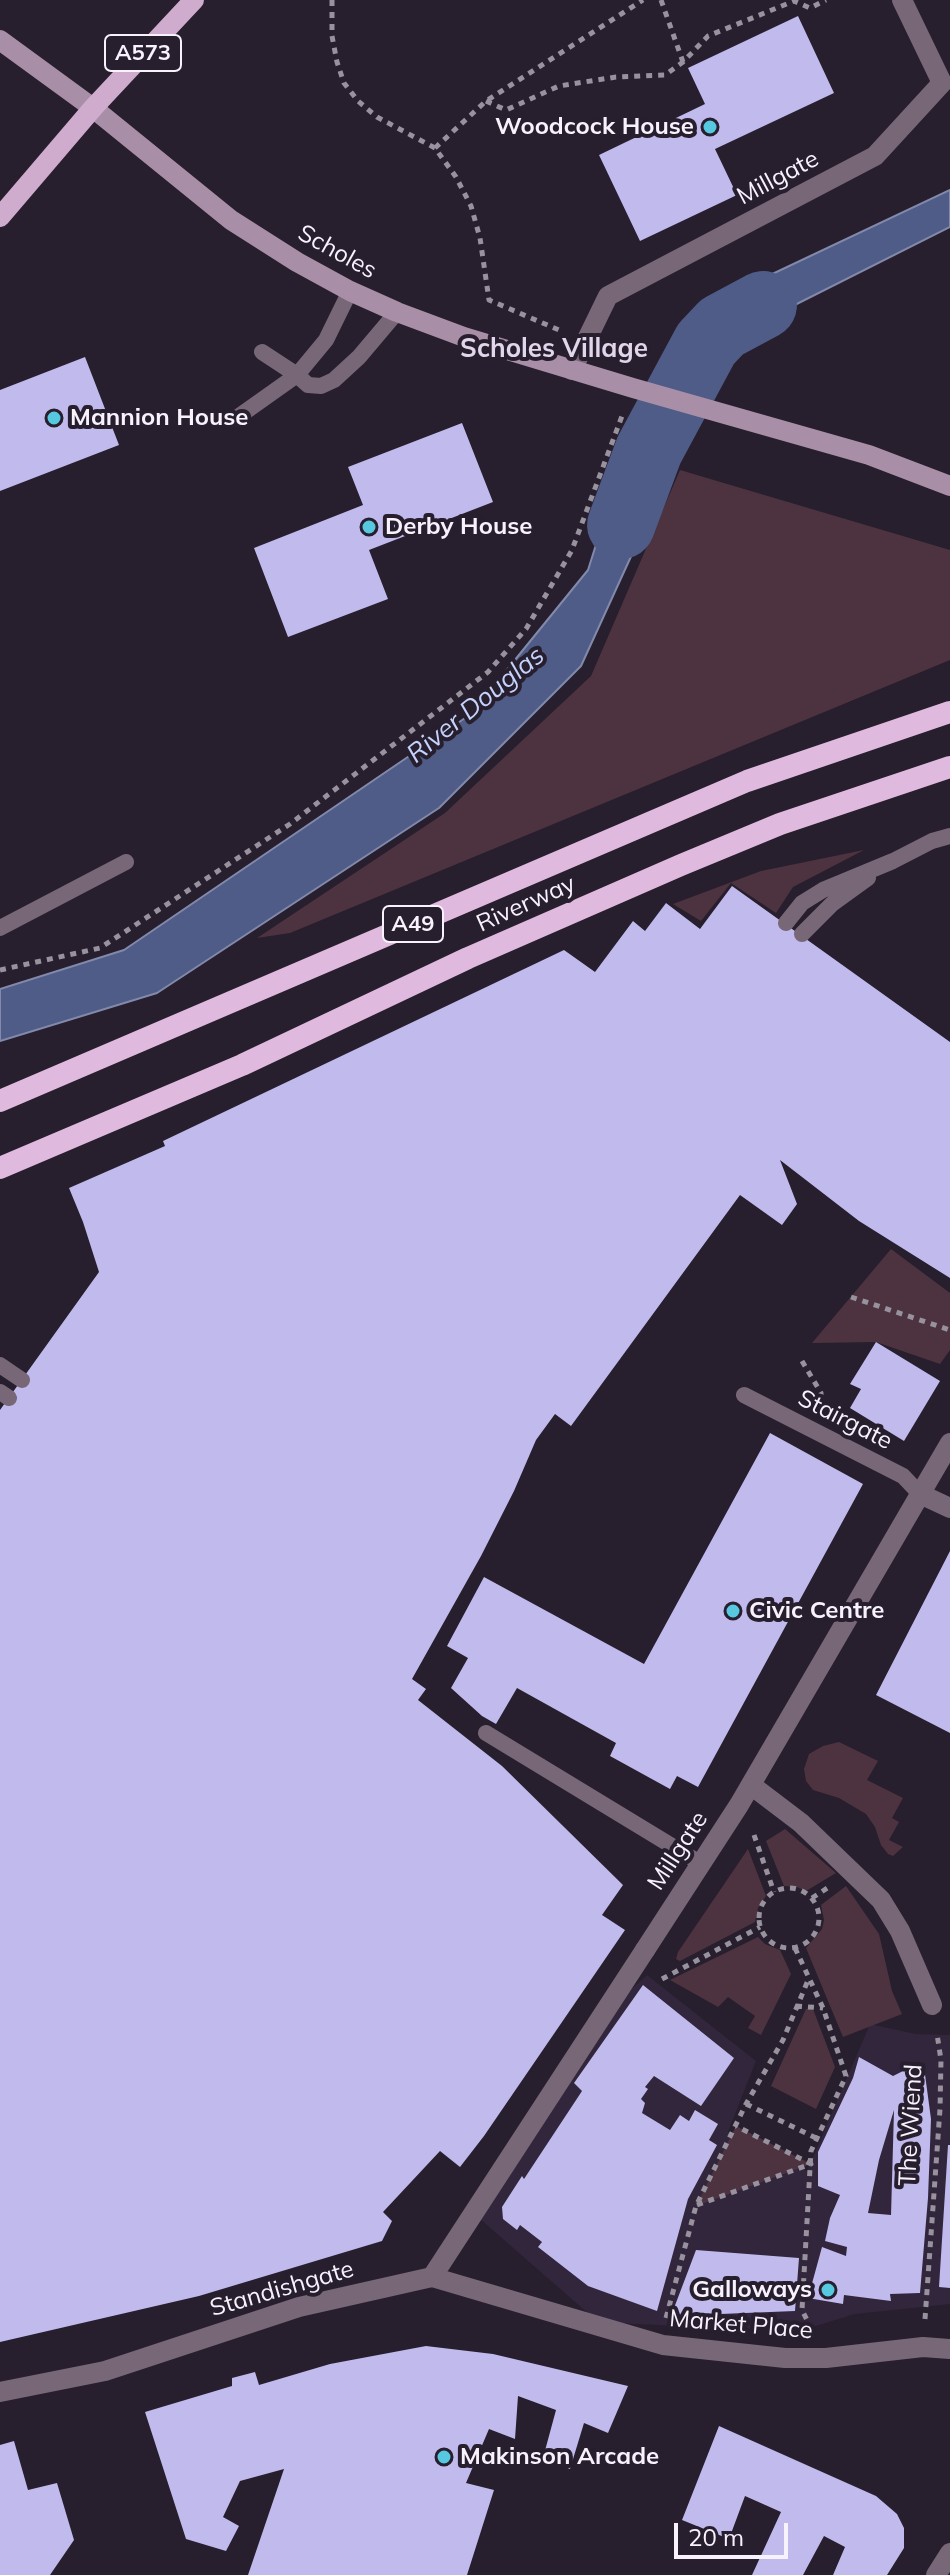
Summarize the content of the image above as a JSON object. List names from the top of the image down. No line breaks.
{"streets":{"highway":["Riverway","A49"],"main road":["A573","Scholes"],"street":["Millgate","Standishgate","Market Place"],"lane":["Stairgate"],"path":["The Wiend"]},"crossings":[["A573","Scholes"],["Millgate","Scholes"],["Millgate","Stairgate"],["Millgate","Standishgate"],["The Wiend","Market Place"],["Standishgate","Market Place"]],"districts":["Scholes Village"],"water":["River Douglas"],"places":["Woodcock House","Mannion House","Derby House","Civic Centre","Galloways","Makinson Arcade"],"scale_bar":"20 m"}
